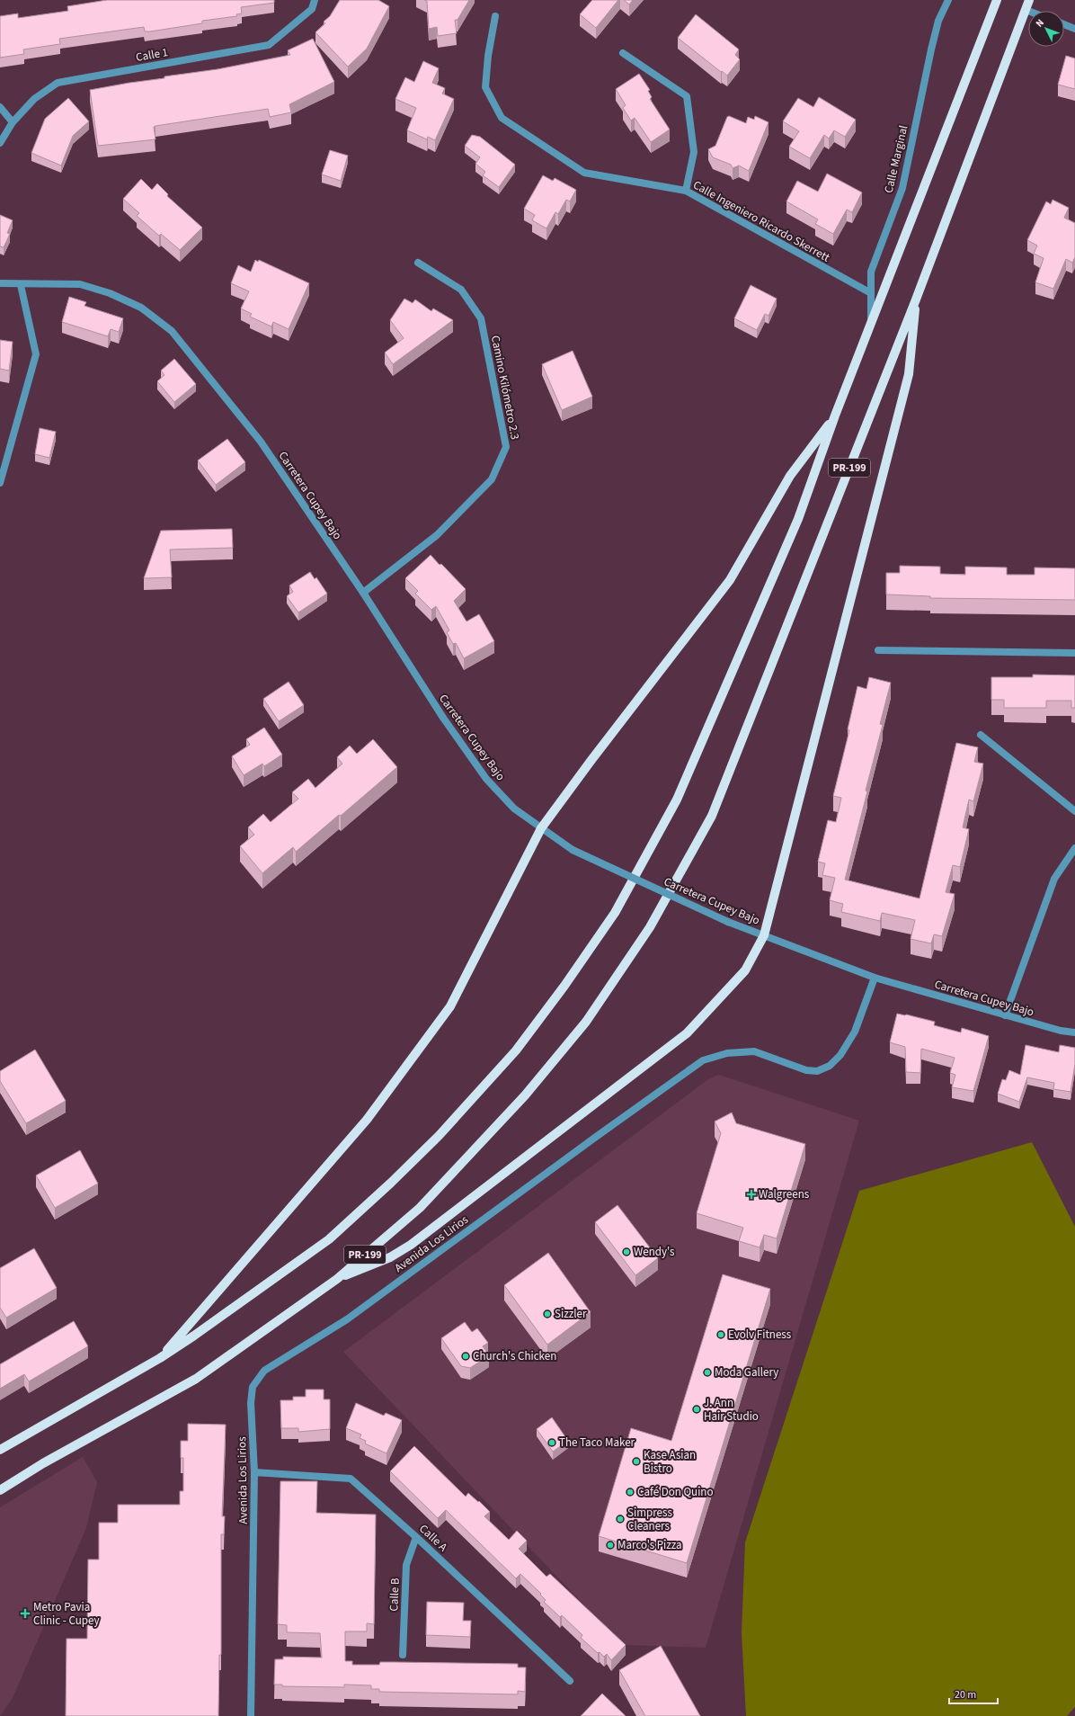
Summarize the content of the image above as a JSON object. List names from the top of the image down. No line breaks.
{"streets":{"main road":["PR-199"],"street":["Calle 1","Calle Marginal","Calle Ingeniero Ricardo Skerrett","Camino Kilómetro 2.3","Carretera Cupey Bajo","Avenida Los Lirios","Calle A","Calle B"]},"crossings":[["Calle Marginal","Calle Ingeniero Ricardo Skerrett"],["Calle Marginal","PR-199"],["Camino Kilómetro 2.3","Carretera Cupey Bajo"],["Carretera Cupey Bajo","Avenida Los Lirios"],["Avenida Los Lirios","Calle A"],["Calle A","Calle B"]],"places":{"health":["Walgreens","Metro Pavia Clinic - Cupey"],"other":["Wendy's","Sizzler","Evolv Fitness","Church's Chicken","Moda Gallery","J. Ann Hair Studio","The Taco Maker","Kase Asian Bistro","Café Don Quino","Simpress Cleaners","Marco's Pizza"]},"scale_bar":"20 m","north":"top left"}
